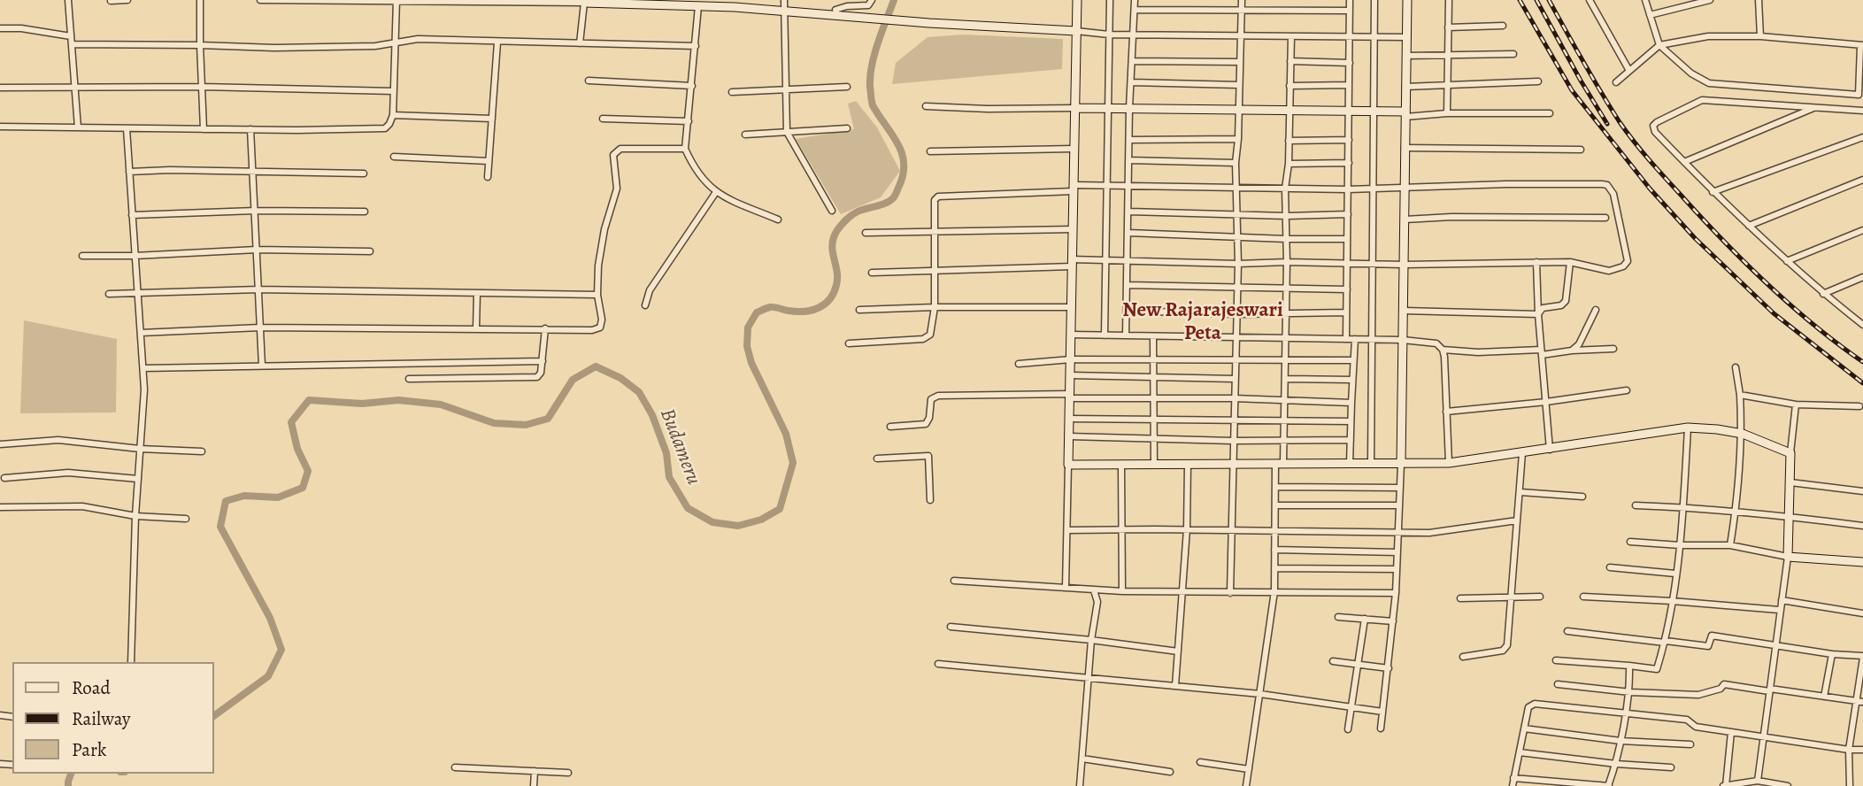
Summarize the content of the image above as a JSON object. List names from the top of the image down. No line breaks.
{"districts":["New Rajarajeswari Peta"],"water":["Budameru"],"legend":["Road","Railway","Park"]}
